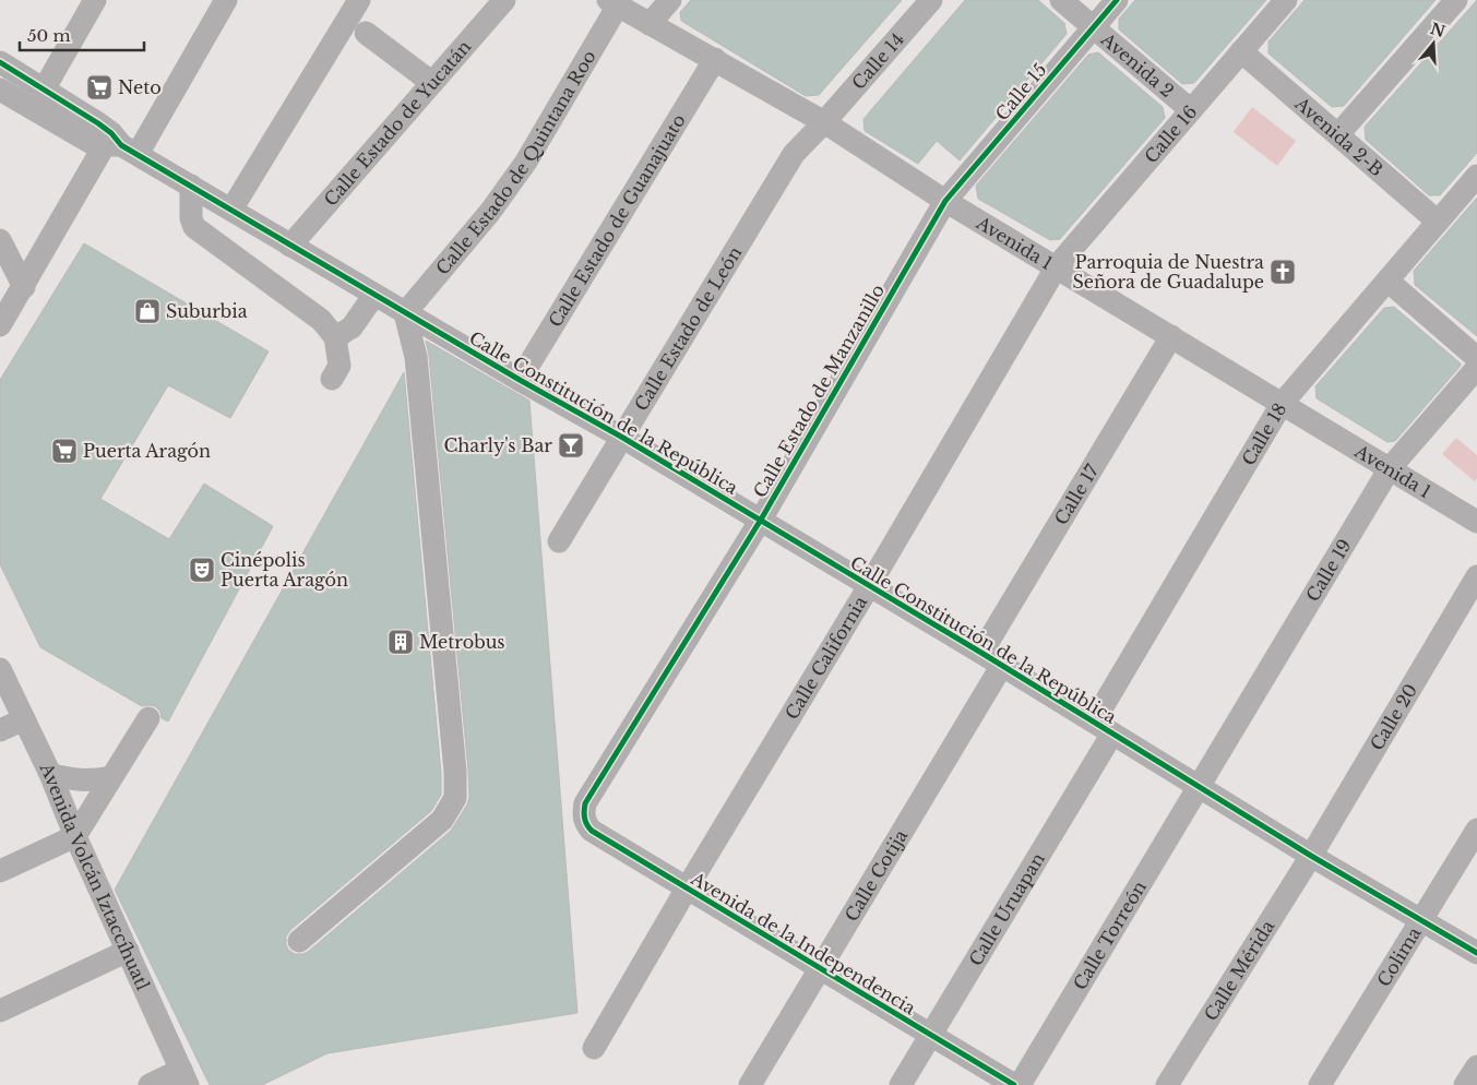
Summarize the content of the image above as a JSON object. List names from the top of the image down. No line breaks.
{"streets":{"street":["Calle 14","Avenida 2","Calle 15","Calle Estado de Yucatán","Calle 16","Avenida 2-B","Calle Estado de Quintana Roo","Calle Estado de Guanajuato","Avenida 1","Calle Estado de León","Calle Estado de Manzanillo","Calle Constitución de la República","Calle 18","Calle 17","Calle 19","Calle California","Calle 20","Avenida Volcán Iztaccíhuatl","Calle Cotija","Calle Uruapan","Calle Torreón","Avenida de la Independencia","Colima","Calle Mérida"]},"crossings":[["Calle 14","Avenida 1"],["Calle 14","Calle Estado de León"],["Avenida 2","Calle 15"],["Avenida 2","Calle 16"],["Calle 15","Avenida 1"],["Calle 15","Calle Estado de Manzanillo"],["Calle Estado de Yucatán","Calle Constitución de la República"],["Calle 16","Avenida 2-B"],["Calle 16","Avenida 1"],["Calle 16","Calle California"],["Avenida 2-B","Calle 18"],["Calle Estado de Quintana Roo","Avenida 1"],["Calle Estado de Quintana Roo","Calle Constitución de la República"],["Calle Estado de Guanajuato","Avenida 1"],["Calle Estado de Guanajuato","Calle Constitución de la República"],["Avenida 1","Calle Estado de León"],["Avenida 1","Calle Estado de Manzanillo"],["Avenida 1","Calle 18"],["Avenida 1","Calle 17"],["Avenida 1","Calle 19"],["Avenida 1","Calle California"],["Calle Estado de León","Calle Constitución de la República"],["Calle Estado de Manzanillo","Calle Constitución de la República"],["Calle Estado de Manzanillo","Avenida de la Independencia"],["Calle Constitución de la República","Calle 18"],["Calle Constitución de la República","Calle 17"],["Calle Constitución de la República","Calle 19"],["Calle Constitución de la República","Calle California"],["Calle Constitución de la República","Calle 20"],["Calle Constitución de la República","Calle Cotija"],["Calle Constitución de la República","Calle Uruapan"],["Calle Constitución de la República","Calle Torreón"],["Calle Constitución de la República","Colima"],["Calle Constitución de la República","Calle Mérida"],["Calle 18","Calle Uruapan"],["Calle 19","Calle Torreón"],["Calle California","Avenida de la Independencia"],["Calle 20","Calle Mérida"],["Calle Cotija","Avenida de la Independencia"],["Calle Uruapan","Avenida de la Independencia"]],"places":{"supermarket":["Neto","Puerta Aragón"],"church":["Parroquia de Nuestra Señora de Guadalupe"],"shop":["Suburbia"],"bar":["Charly's Bar"],"theatre":["Cinépolis Puerta Aragón"],"building":["Metrobus"]},"scale_bar":"50 m","north":"top"}
